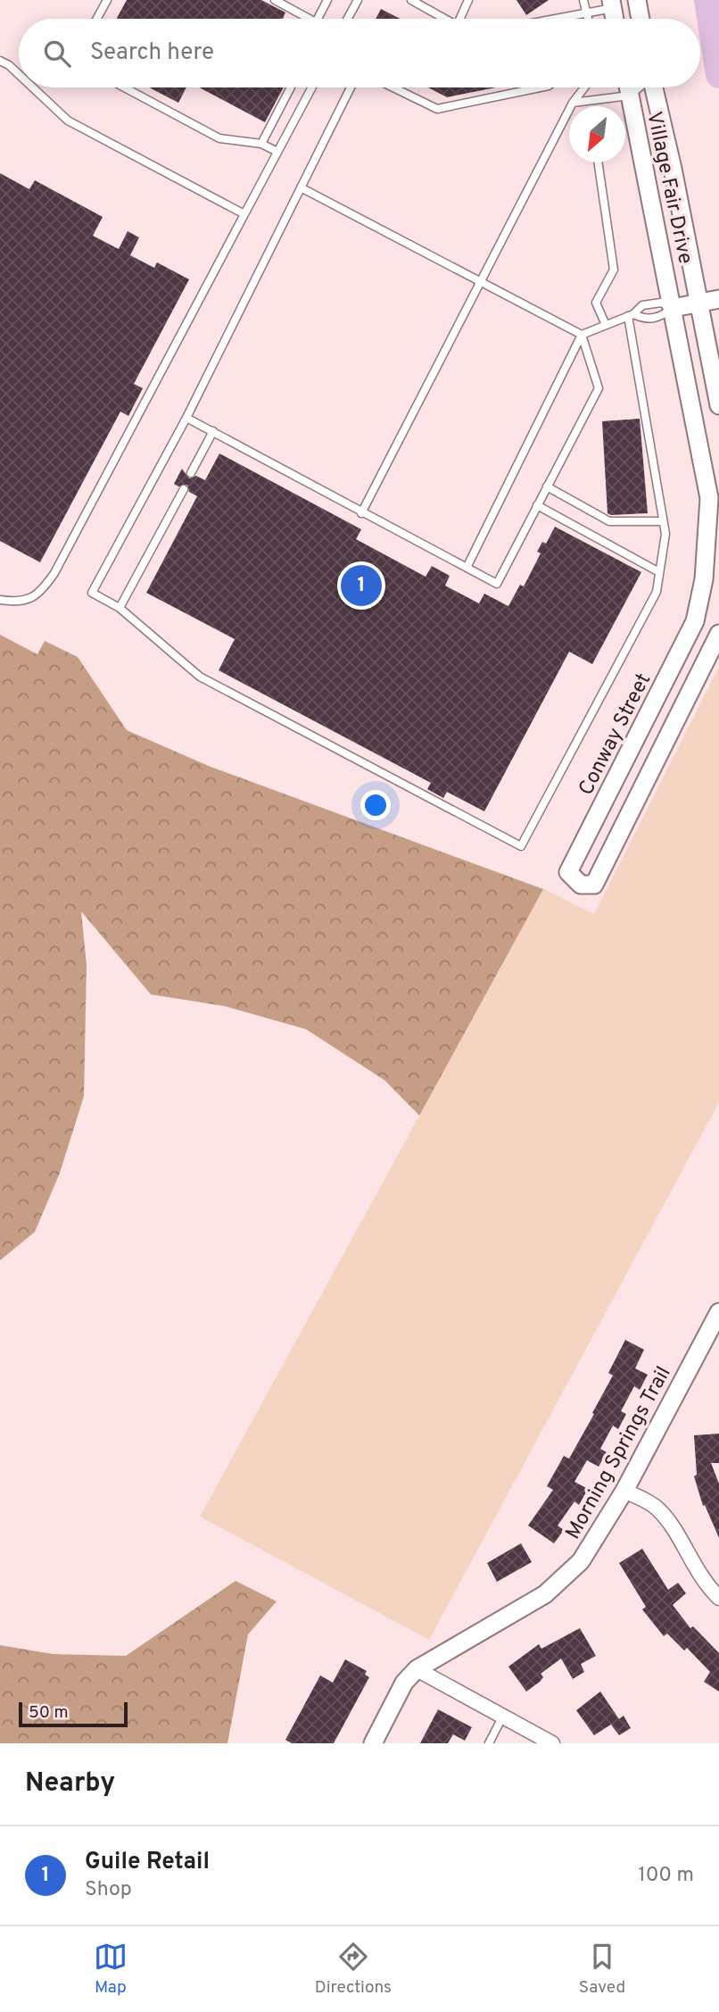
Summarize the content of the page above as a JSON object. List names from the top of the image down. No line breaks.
{"streets":{"street":["Village Fair Drive","Conway Street","Morning Springs Trail"]},"crossings":[["Village Fair Drive","Conway Street"]],"scale_bar":"50 m","north":"bottom left","page":{"search":"Search here","pins":"1","scale":"50 m","heading":"Nearby","list":[{"mark":"1","name":"Guile Retail","note":"Shop","value":"100 m"}],"nav":["Map","Directions","Saved"]}}
